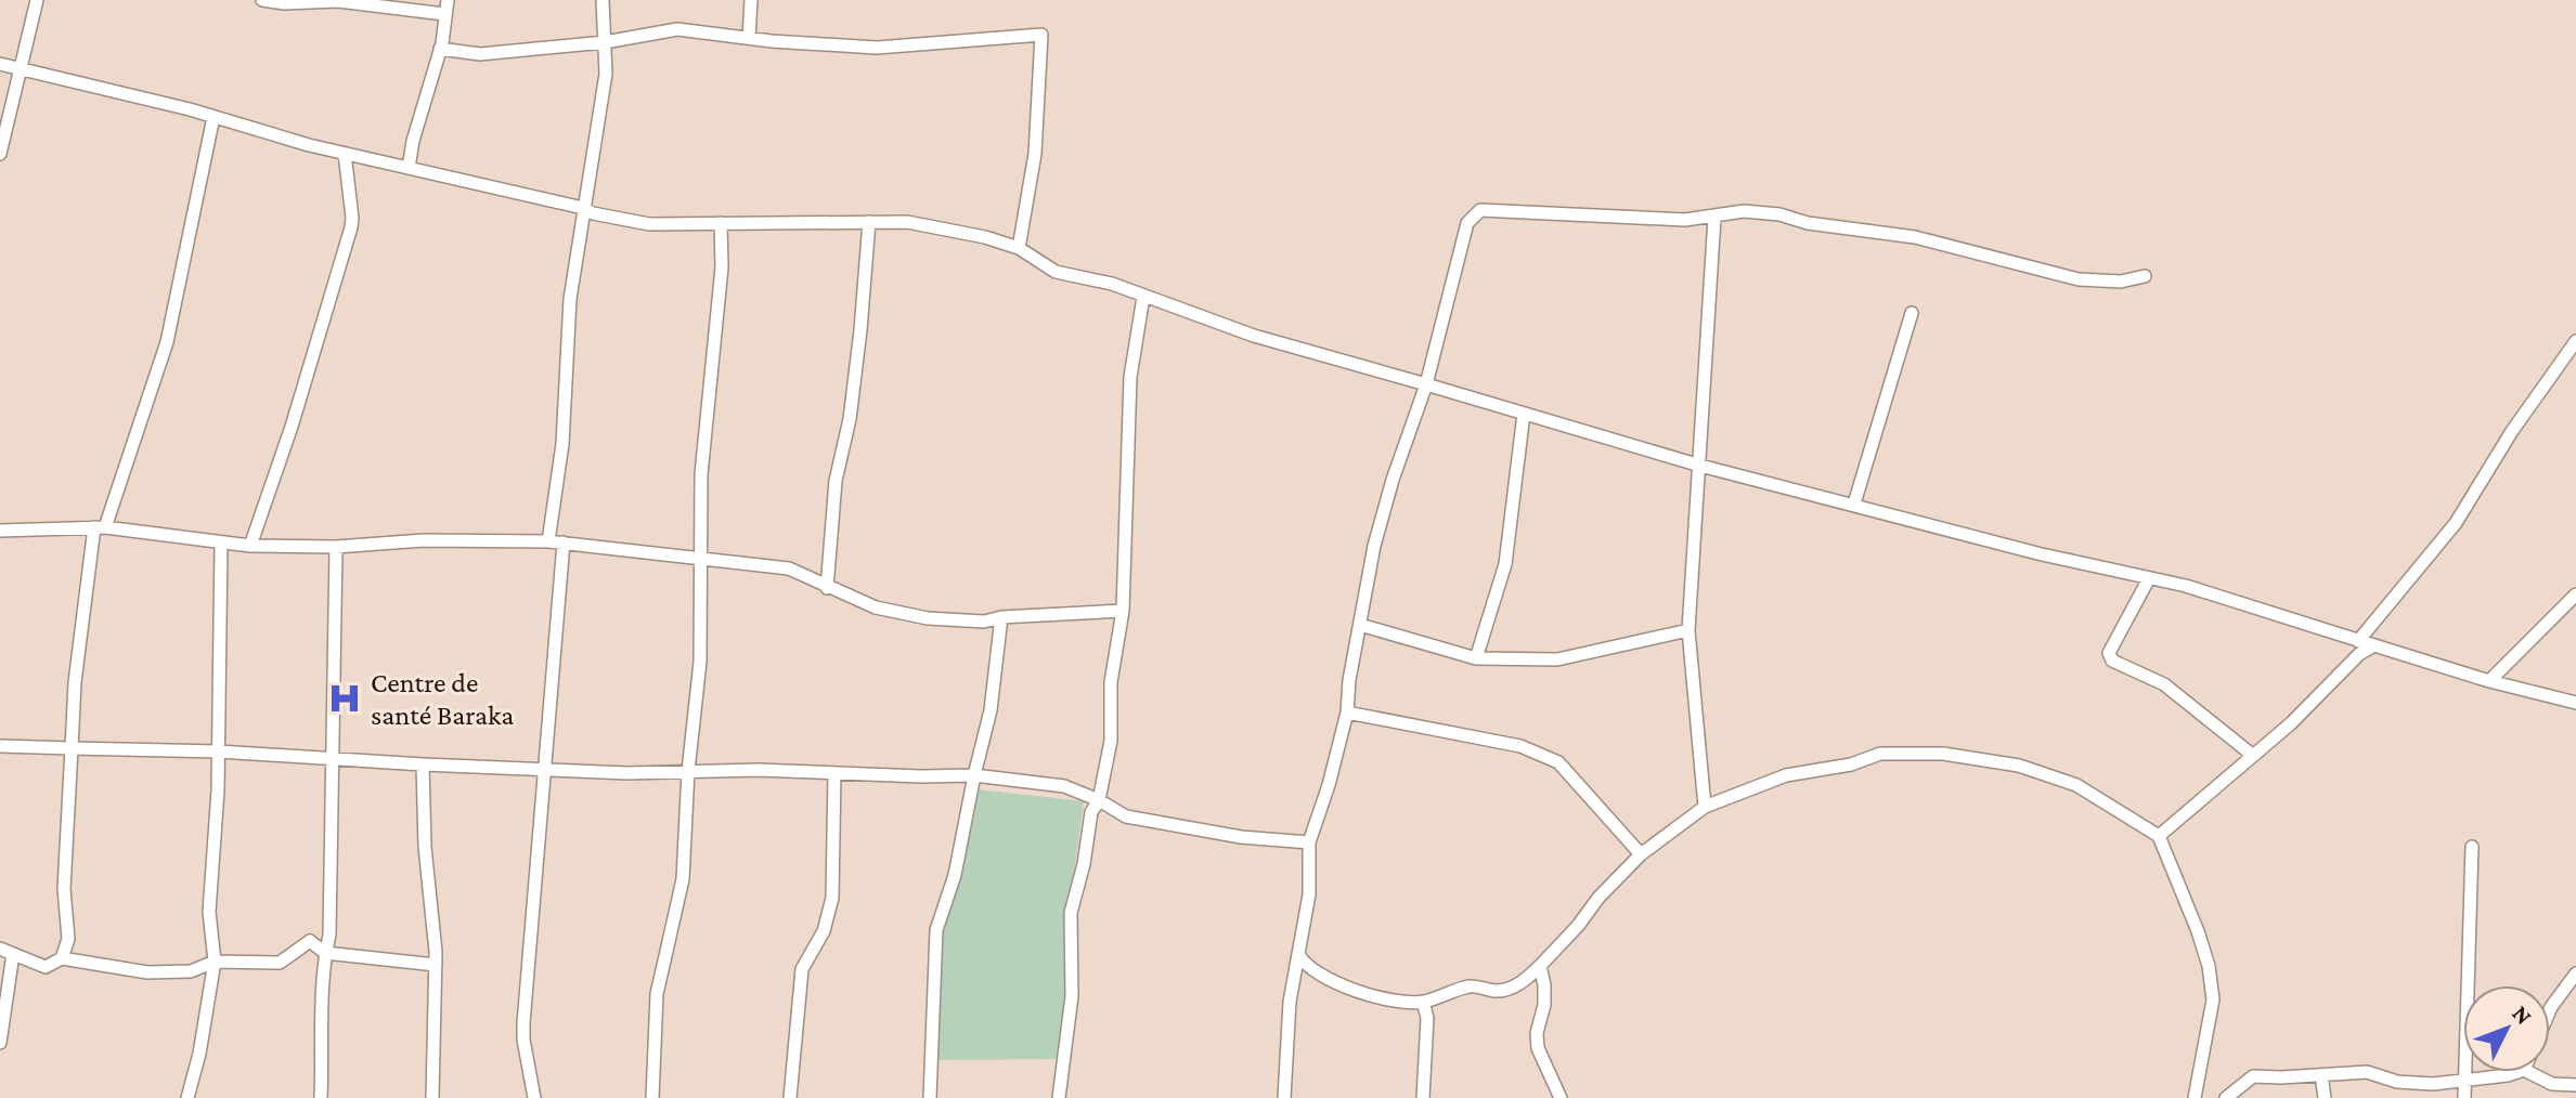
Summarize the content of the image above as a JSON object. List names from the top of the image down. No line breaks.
{"places":{"hospital":["Centre de santé Baraka"]},"north":"top right"}
